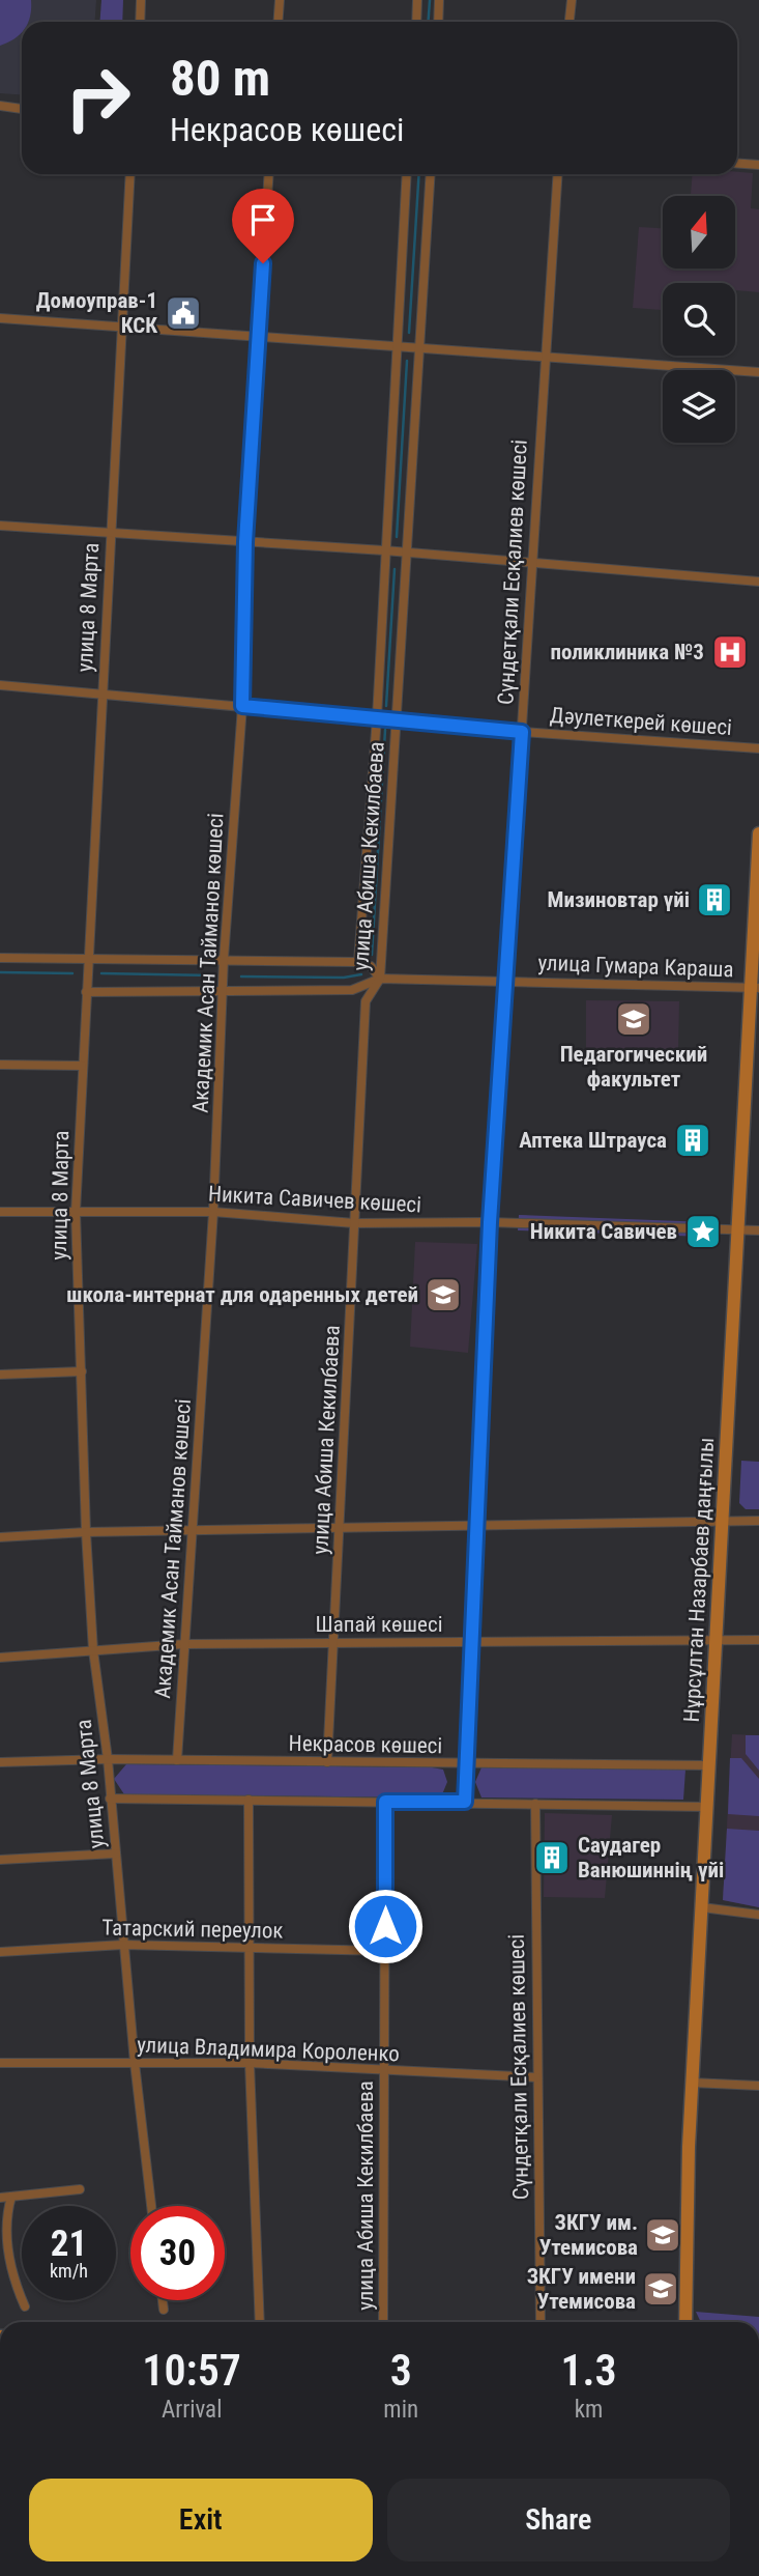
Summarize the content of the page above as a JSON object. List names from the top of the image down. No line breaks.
{"streets":{"main road":["Нұрсұлтан Назарбаев даңғылы"],"street":["Сүндетқали Есқалиев көшесі","улица 8 Марта","Дәулеткерей көшесі","улица Абиша Кекилбаева","Академик Асан Тайманов көшесі","улица Гумара Караша","Никита Савичев көшесі","Шапай көшесі","Некрасов көшесі","Татарский переулок","улица Владимира Короленко"]},"crossings":[["Сүндетқали Есқалиев көшесі","Дәулеткерей көшесі"],["Сүндетқали Есқалиев көшесі","улица Гумара Караша"],["Сүндетқали Есқалиев көшесі","Никита Савичев көшесі"],["Сүндетқали Есқалиев көшесі","Шапай көшесі"],["Сүндетқали Есқалиев көшесі","Некрасов көшесі"],["Сүндетқали Есқалиев көшесі","улица Владимира Короленко"],["улица 8 Марта","Дәулеткерей көшесі"],["улица 8 Марта","улица Гумара Караша"],["улица 8 Марта","Никита Савичев көшесі"],["улица 8 Марта","Шапай көшесі"],["улица 8 Марта","Некрасов көшесі"],["улица 8 Марта","Татарский переулок"],["улица 8 Марта","улица Владимира Короленко"],["Дәулеткерей көшесі","улица Абиша Кекилбаева"],["Дәулеткерей көшесі","Академик Асан Тайманов көшесі"],["улица Абиша Кекилбаева","улица Гумара Караша"],["улица Абиша Кекилбаева","Никита Савичев көшесі"],["улица Абиша Кекилбаева","Шапай көшесі"],["улица Абиша Кекилбаева","Некрасов көшесі"],["улица Абиша Кекилбаева","Татарский переулок"],["улица Абиша Кекилбаева","улица Владимира Короленко"],["Академик Асан Тайманов көшесі","улица Гумара Караша"],["Академик Асан Тайманов көшесі","Никита Савичев көшесі"],["Академик Асан Тайманов көшесі","Шапай көшесі"],["Академик Асан Тайманов көшесі","Некрасов көшесі"],["улица Гумара Караша","Нұрсұлтан Назарбаев даңғылы"],["Никита Савичев көшесі","Нұрсұлтан Назарбаев даңғылы"],["Нұрсұлтан Назарбаев даңғылы","Шапай көшесі"],["Нұрсұлтан Назарбаев даңғылы","Некрасов көшесі"]],"places":{"public building":["Домоуправ-1 КСК"],"hospital":["поликлиника №3"],"building":["Мизиновтар үйі","Аптека Штрауса","Саудагер Ванюшиннің үйі"],"school or university":["Педагогический факультет","школа-интернат для одаренных детей","ЗКГУ им. Утемисова","ЗКГУ имени Утемисова"],"place":["Никита Савичев"]},"north":"top","page":{"turn":["80 m","Некрасов көшесі"],"speed":"21 km/h","limit":"30","eta":["10:57","Arrival","3","min","1.3","km"],"buttons":["Exit","Share"]}}
